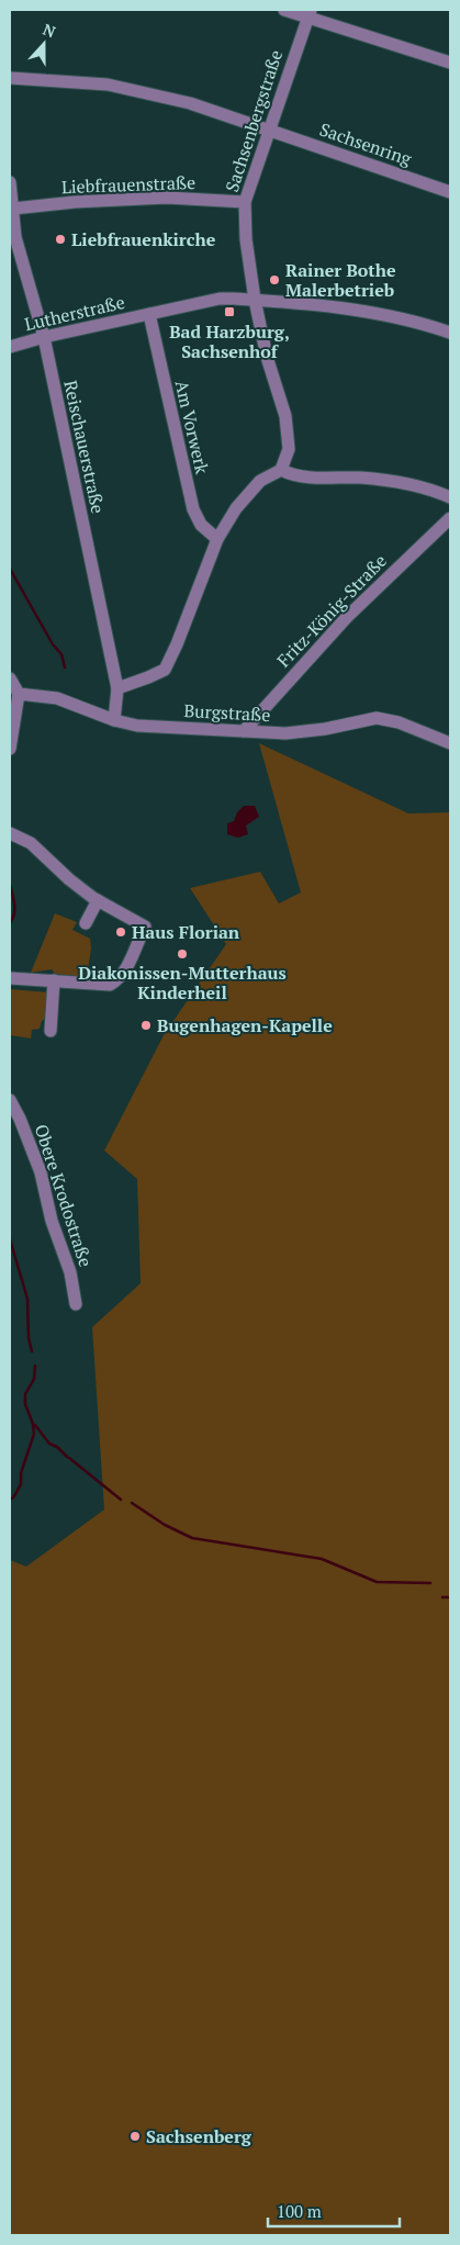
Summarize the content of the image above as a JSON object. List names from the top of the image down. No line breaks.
{"streets":{"street":["Sachsenbergstraße","Sachsenring","Liebfrauenstraße","Lutherstraße","Am Vorwerk","Reischauerstraße","Fritz-König-Straße","Burgstraße","Obere Krodostraße"]},"crossings":[["Sachsenbergstraße","Sachsenring"],["Sachsenbergstraße","Liebfrauenstraße"],["Sachsenbergstraße","Lutherstraße"],["Liebfrauenstraße","Reischauerstraße"],["Lutherstraße","Am Vorwerk"],["Lutherstraße","Reischauerstraße"],["Reischauerstraße","Burgstraße"],["Fritz-König-Straße","Burgstraße"]],"places":{"other":["Liebfrauenkirche","Rainer Bothe Malerbetrieb","Haus Florian","Diakonissen-Mutterhaus Kinderheil","Bugenhagen-Kapelle","Sachsenberg"],"transit":["Bad Harzburg, Sachsenhof"]},"scale_bar":"100 m","north":"top"}
